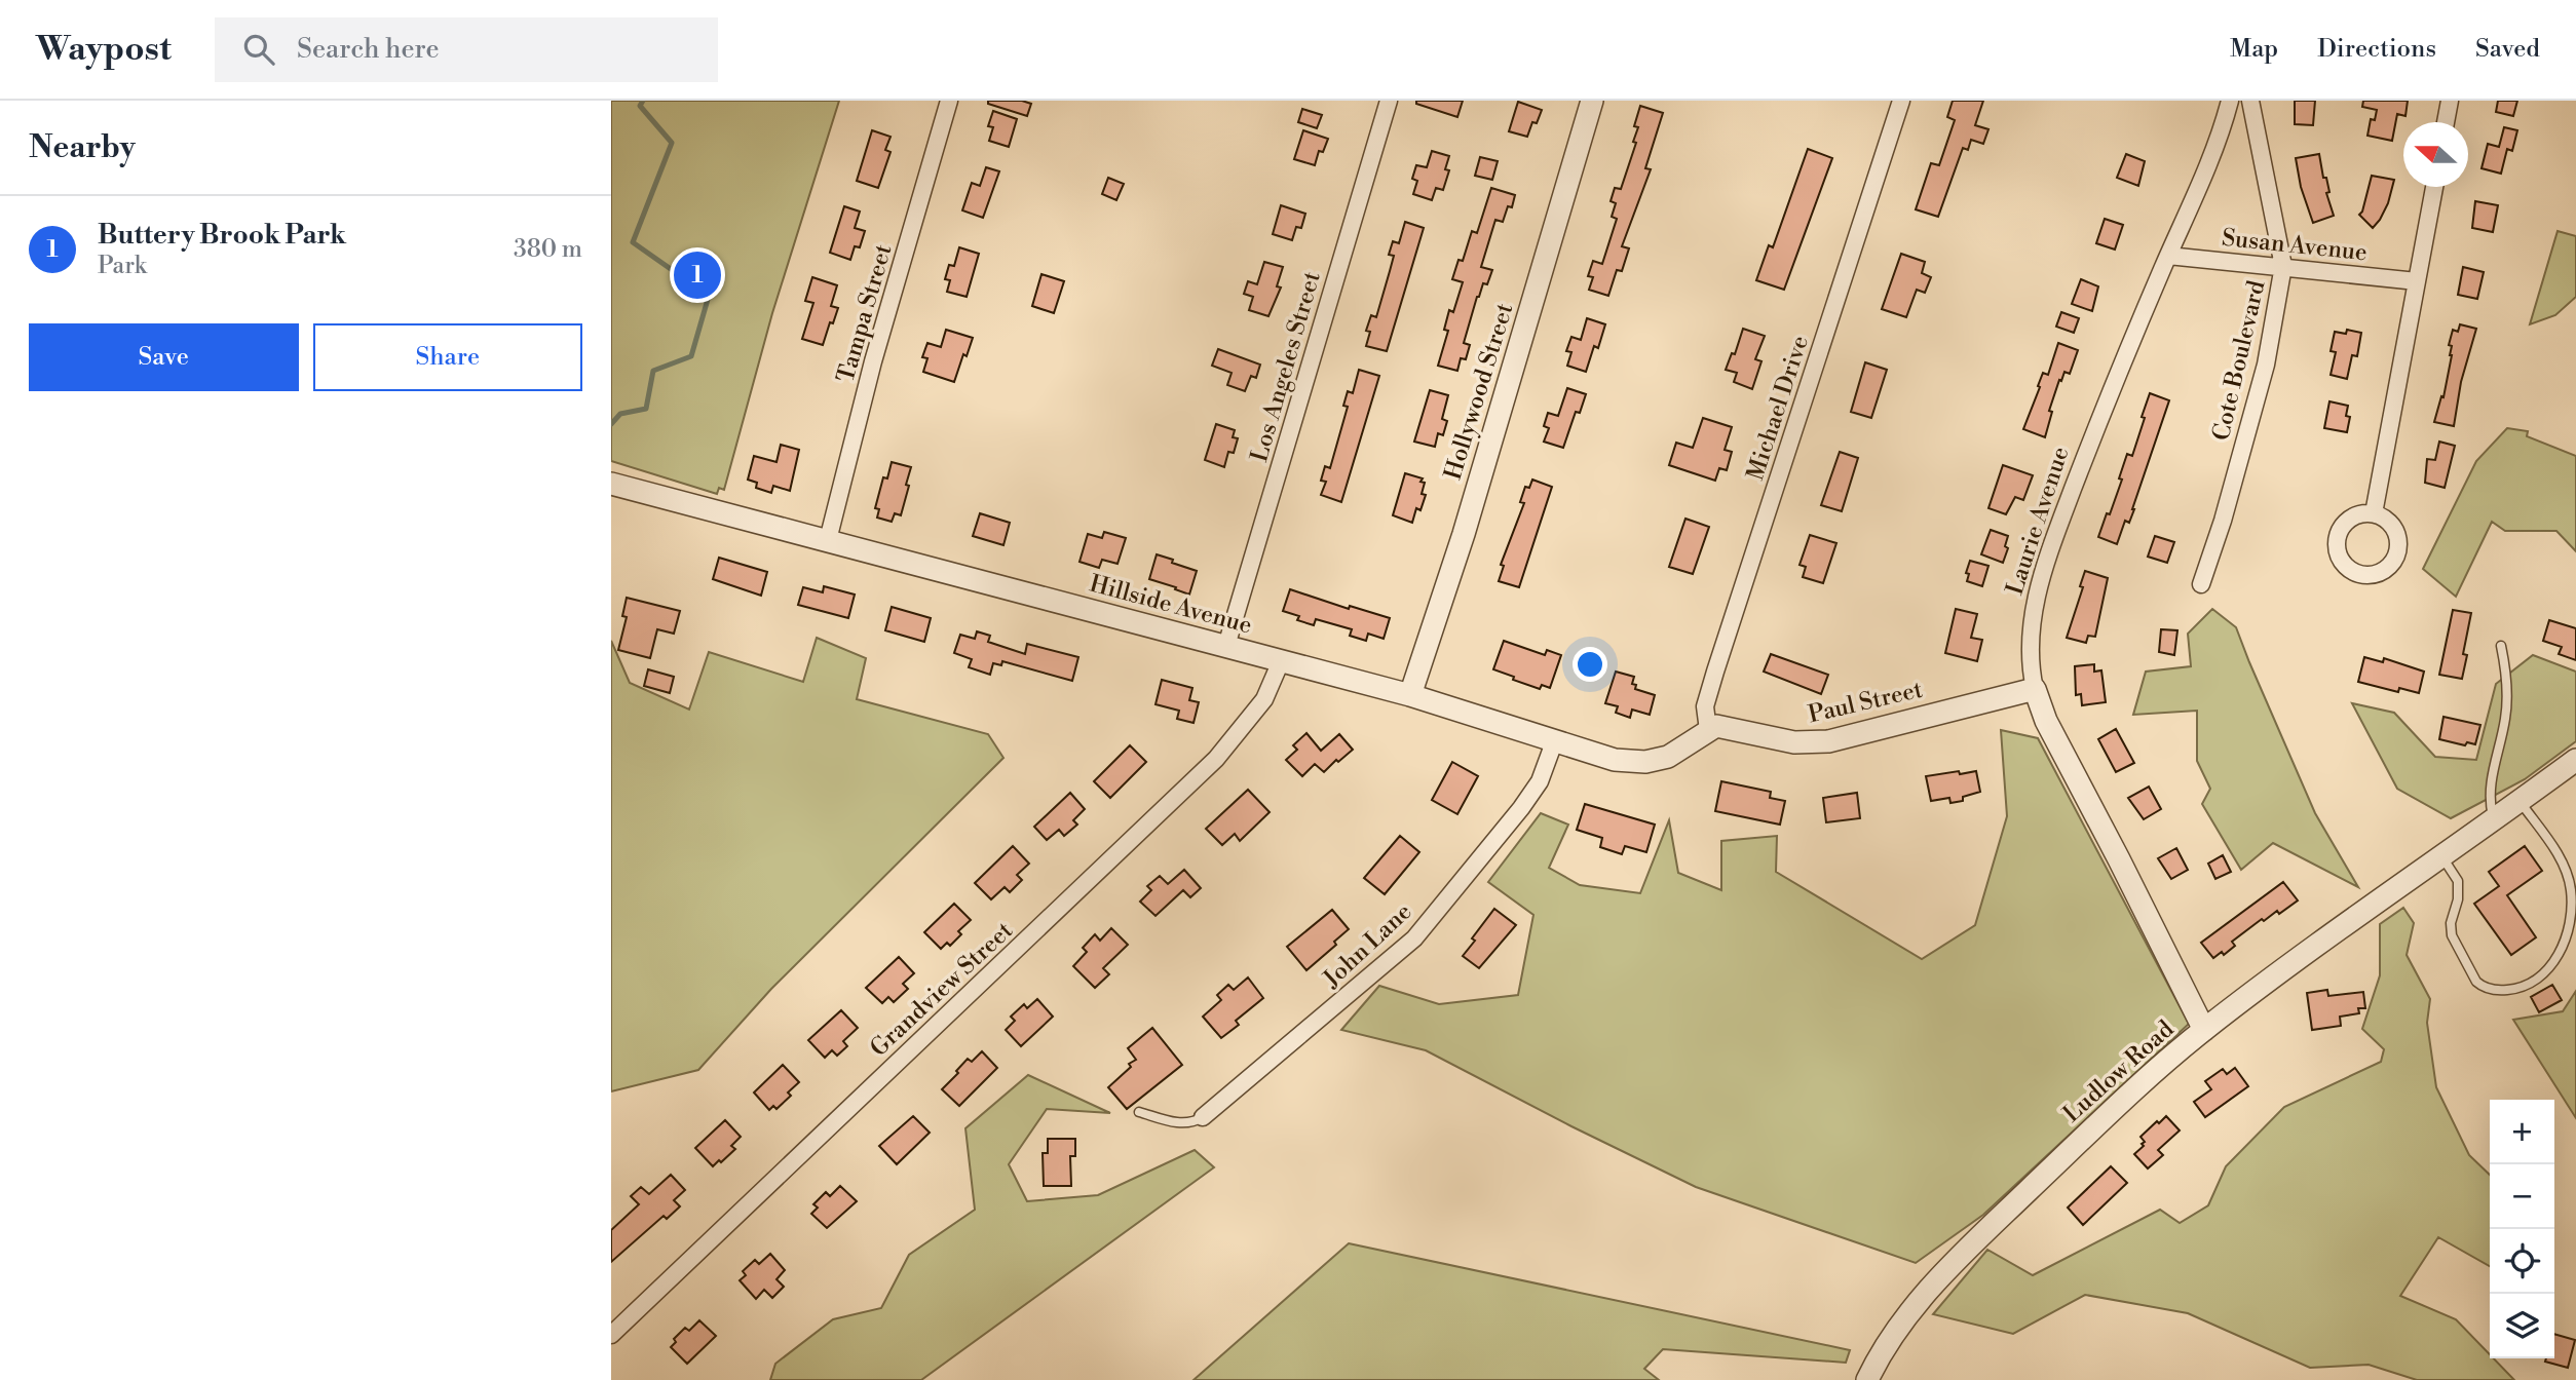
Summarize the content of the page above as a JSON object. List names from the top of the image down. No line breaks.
{"streets":{"street":["Susan Avenue","Tampa Street","Cote Boulevard","Los Angeles Street","Hollywood Street","Michael Drive","Laurie Avenue","Hillside Avenue","Paul Street","John Lane","Grandview Street","Ludlow Road"]},"crossings":[["Susan Avenue","Cote Boulevard"],["Susan Avenue","Laurie Avenue"],["Tampa Street","Hillside Avenue"],["Los Angeles Street","Hillside Avenue"],["Hollywood Street","Hillside Avenue"],["Michael Drive","Hillside Avenue"],["Michael Drive","Paul Street"],["Laurie Avenue","Paul Street"],["Laurie Avenue","Ludlow Road"],["Hillside Avenue","Paul Street"],["Hillside Avenue","John Lane"],["Hillside Avenue","Grandview Street"]],"north":"left","page":{"header":"Waypost","search":"Search here","nav":["Map","Directions","Saved"],"heading":"Nearby","list":[{"mark":"1","name":"Buttery Brook Park","note":"Park","value":"380 m"}],"pins":"1","buttons":["Save","Share"],"map_buttons":["+","−"]}}
